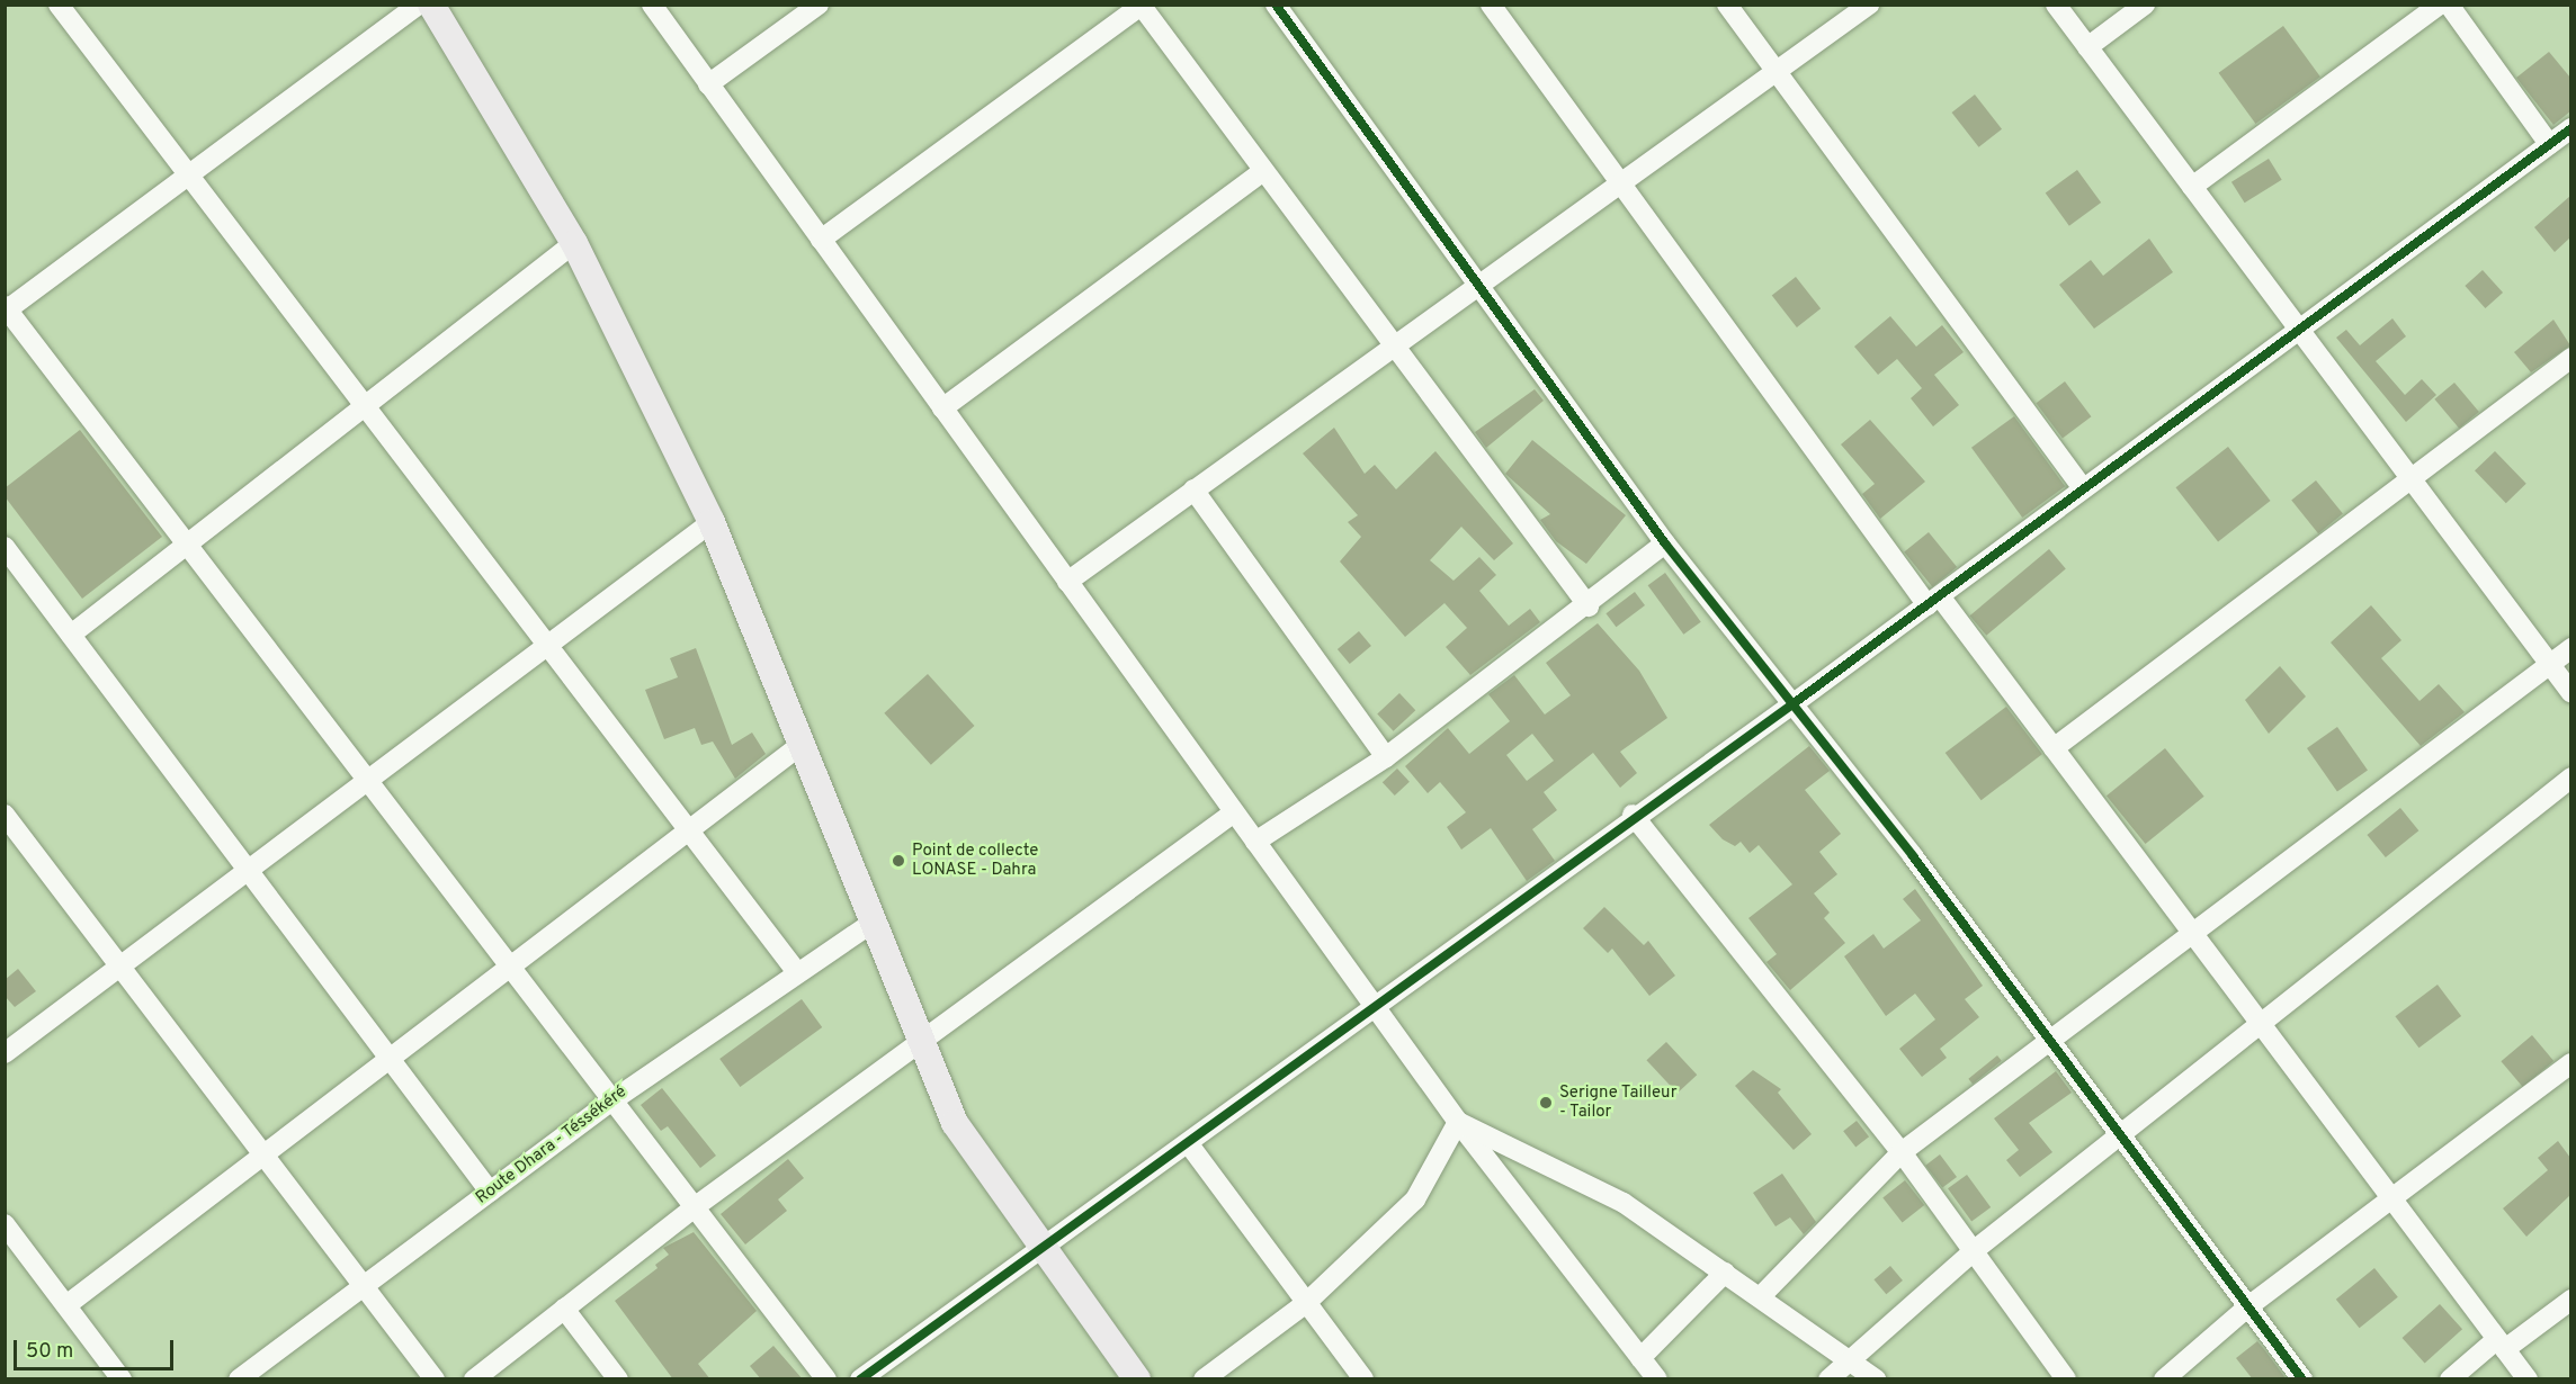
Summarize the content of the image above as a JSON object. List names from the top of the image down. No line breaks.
{"streets":{"street":["Route Dhara - Téssékéré"]},"places":["Point de collecte LONASE - Dahra","Serigne Tailleur - Tailor"],"scale_bar":"50 m"}
